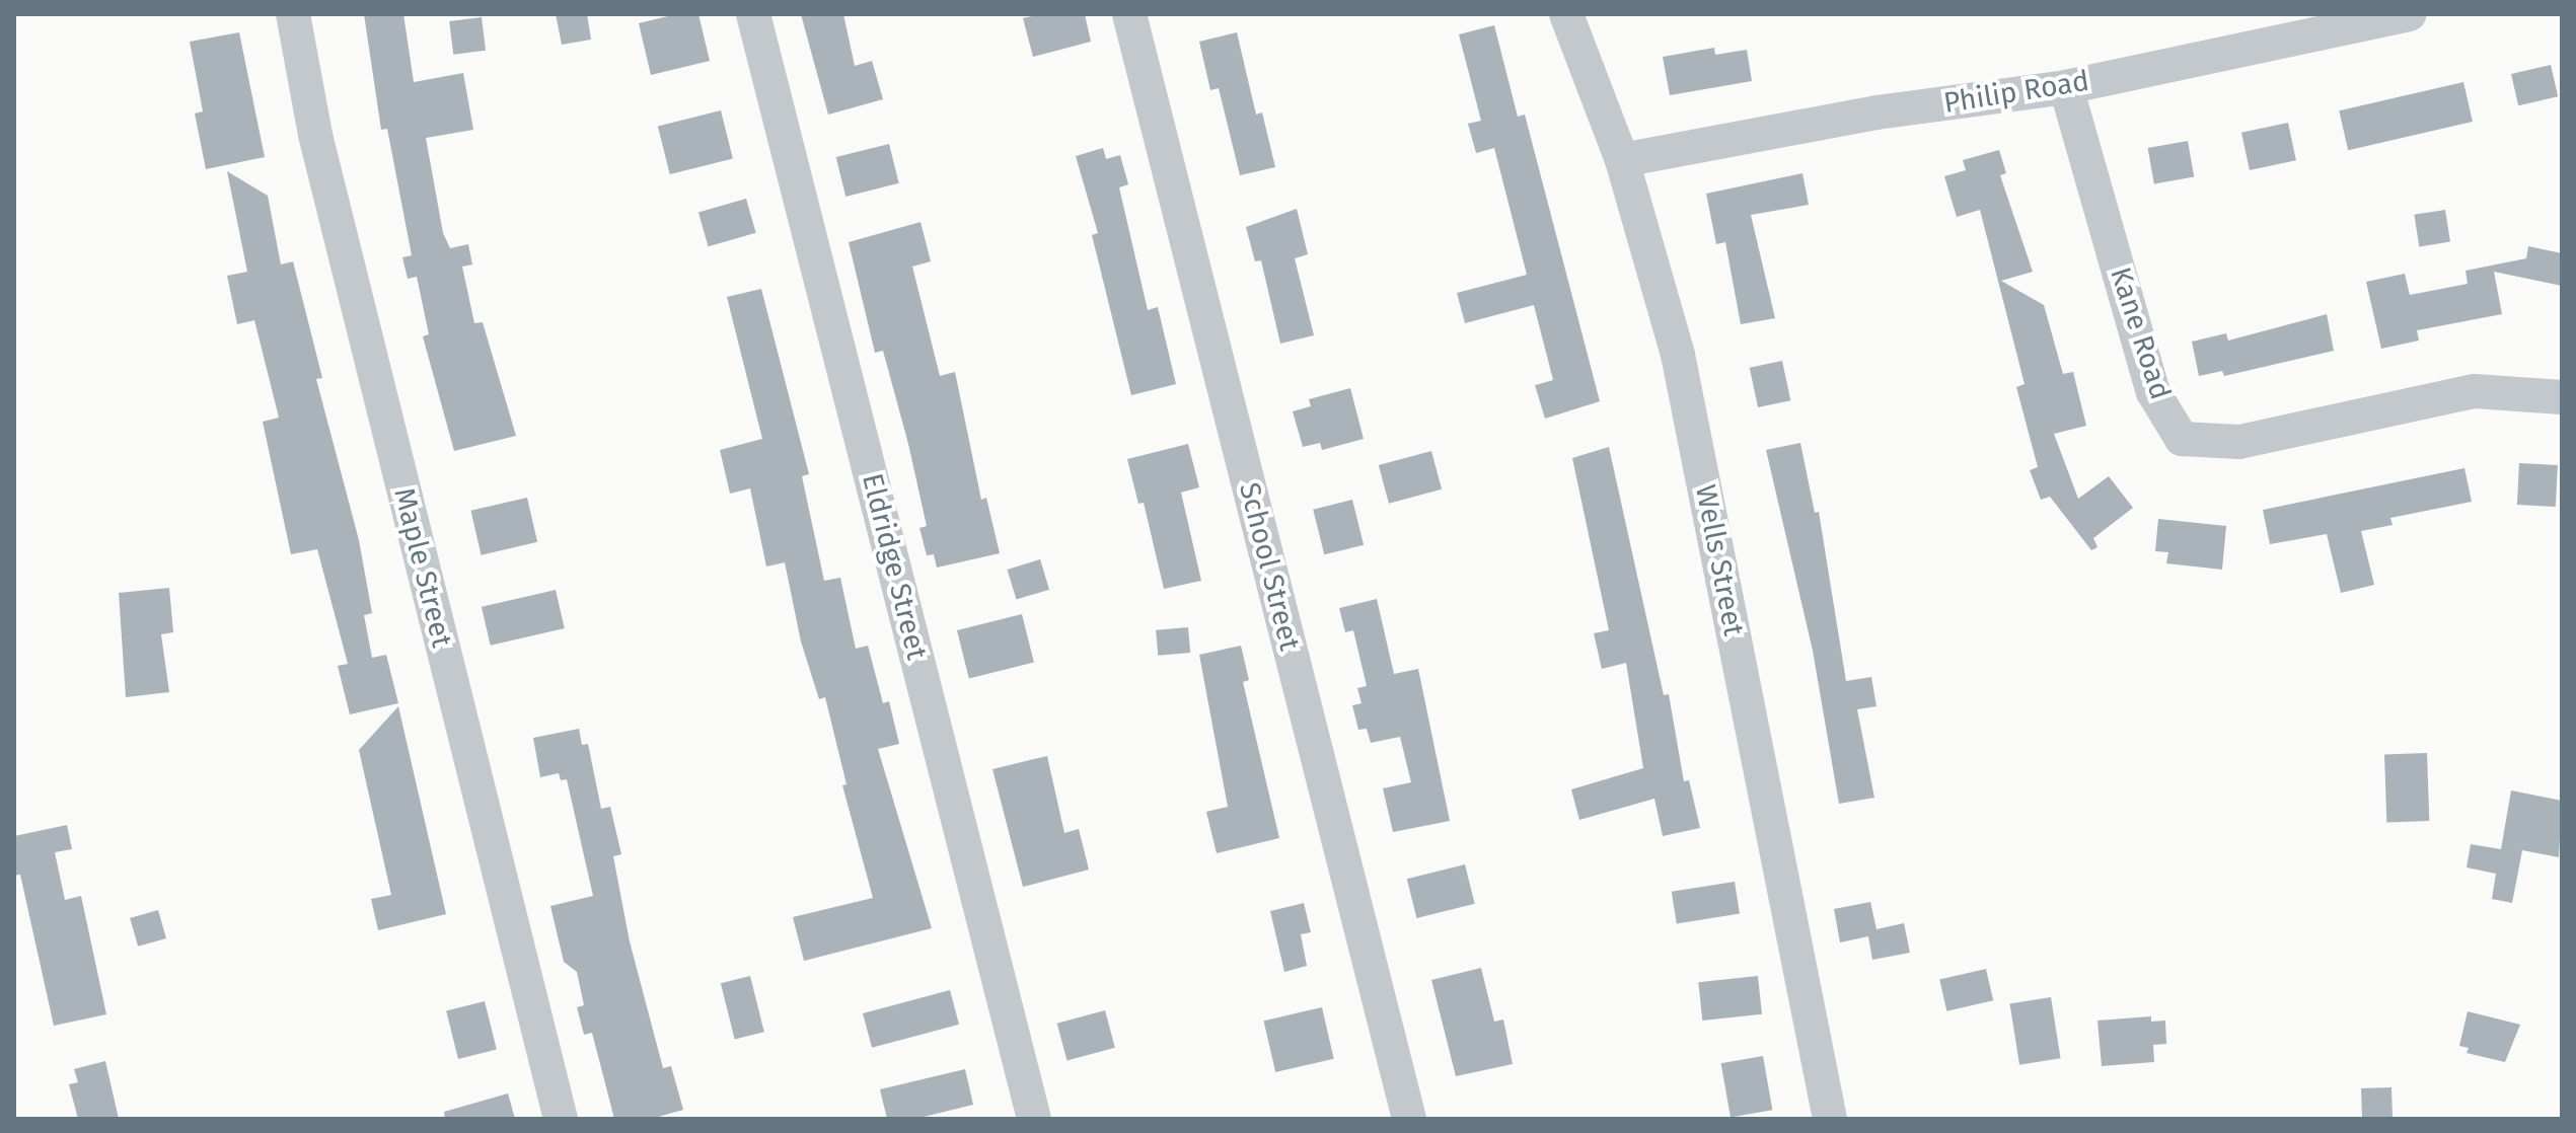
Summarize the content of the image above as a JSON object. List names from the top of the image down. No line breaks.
{"streets":{"street":["Philip Road","Kane Road","Wells Street","Eldridge Street","School Street","Maple Street"]},"crossings":[["Philip Road","Kane Road"],["Philip Road","Wells Street"]]}
